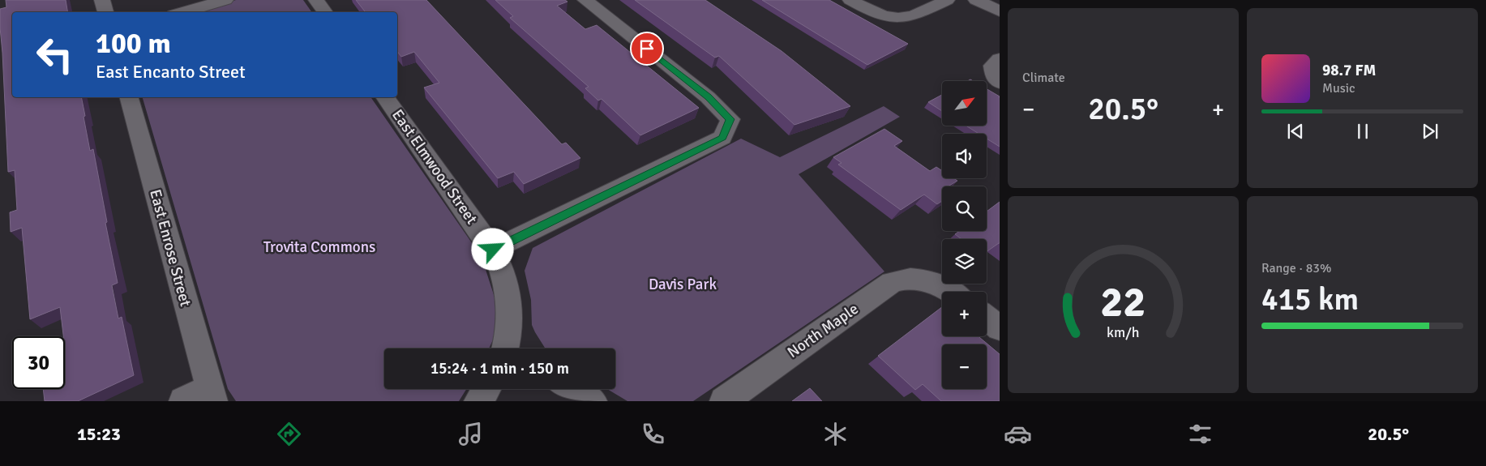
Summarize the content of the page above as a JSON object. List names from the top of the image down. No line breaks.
{"streets":{"street":["East Elmwood Street","East Enrose Street","North Maple"]},"parks":["Trovita Commons","Davis Park"],"north":"top right","page":{"tile":["Climate",["Range · 83%","415 km"]],"turn":["100 m","East Encanto Street"],"song":["98.7 FM","Music"],"map_buttons":["+","−"],"heat":["−","20.5°","+"],"limit":"30","trip":"15:24 · 1 min · 150 m","tabs":["15:23","20.5°"],"gauge":["22","km/h"]}}
